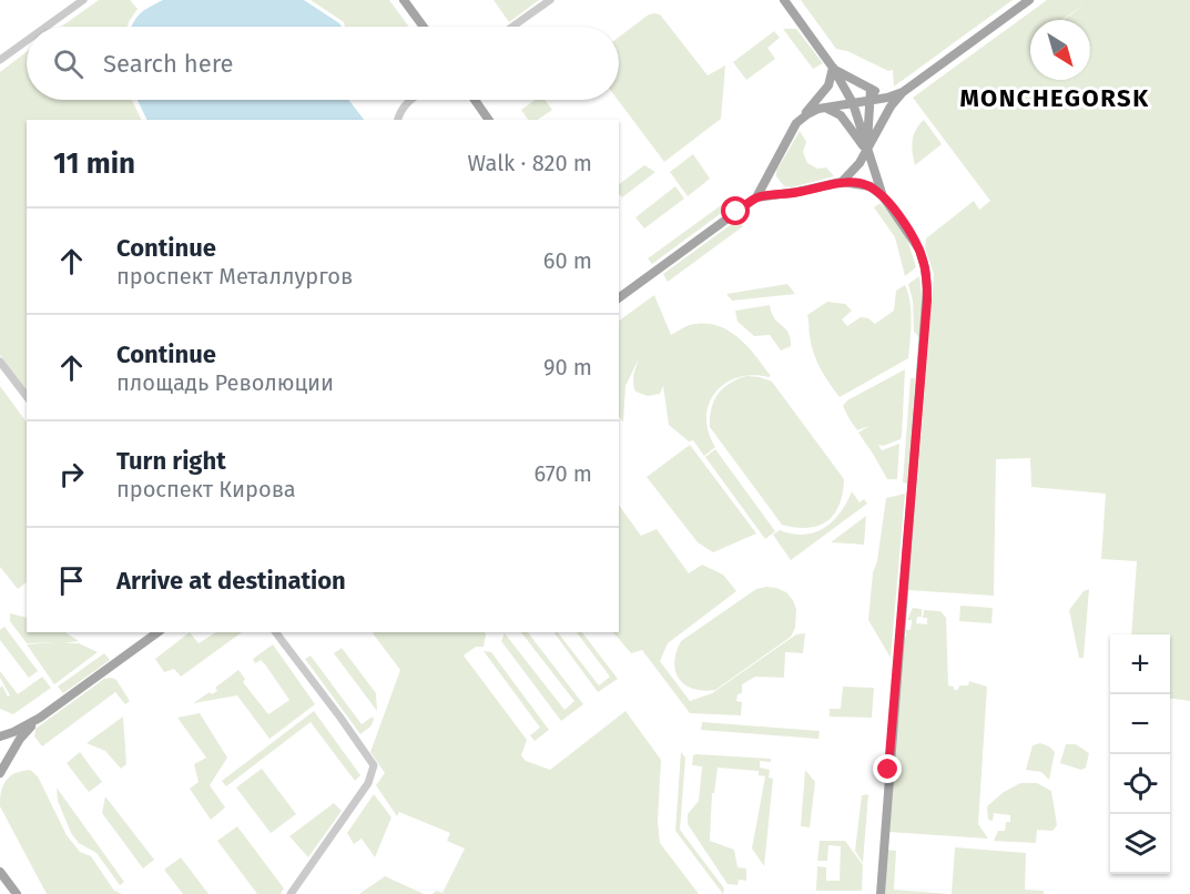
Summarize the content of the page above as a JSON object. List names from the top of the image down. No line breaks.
{"districts":["MONCHEGORSK"],"north":"bottom right","page":{"search":"Search here","heading":["11 min","Walk · 820 m"],"list":[["Continue","проспект Металлургов","60 m"],["Continue","площадь Революции","90 m"],["Turn right","проспект Кирова","670 m"],"Arrive at destination"],"map_buttons":["+","−"]}}
